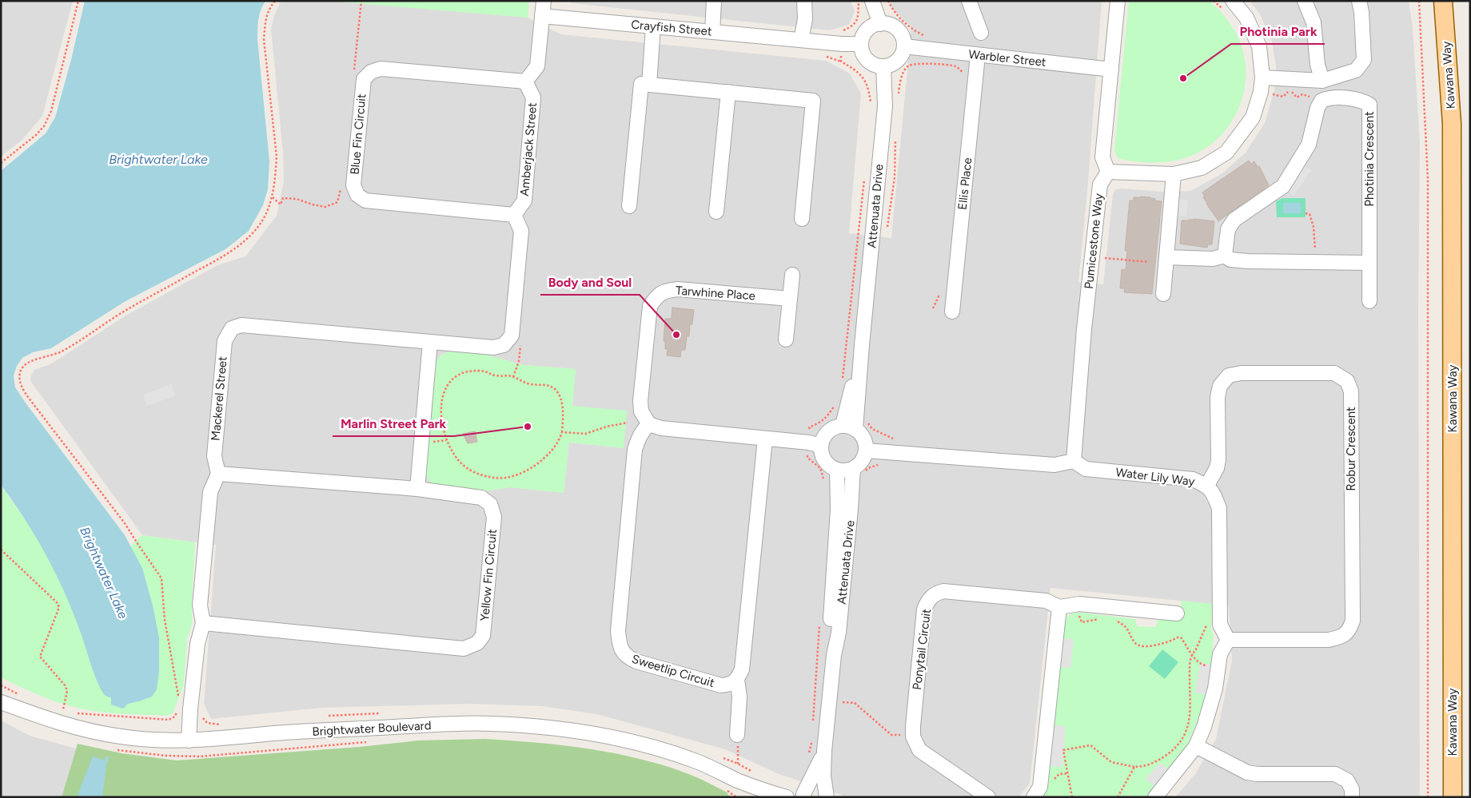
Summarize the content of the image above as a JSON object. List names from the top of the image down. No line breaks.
{"streets":{"main road":["Kawana Way"],"street":["Crayfish Street","Warbler Street","Blue Fin Circuit","Amberjack Street","Photinia Crescent","Ellis Place","Attenuata Drive","Pumicestone Way","Tarwhine Place","Mackerel Street","Robur Crescent","Water Lily Way","Yellow Fin Circuit","Ponytail Circuit","Sweetlip Circuit","Brightwater Boulevard"]},"crossings":[["Crayfish Street","Warbler Street"],["Crayfish Street","Attenuata Drive"],["Warbler Street","Ellis Place"],["Warbler Street","Attenuata Drive"],["Blue Fin Circuit","Amberjack Street"],["Blue Fin Circuit","Mackerel Street"],["Amberjack Street","Mackerel Street"],["Pumicestone Way","Water Lily Way"],["Tarwhine Place","Sweetlip Circuit"],["Mackerel Street","Yellow Fin Circuit"],["Robur Crescent","Water Lily Way"]],"water":["Brightwater Lake"],"places":["Photinia Park","Body and Soul","Marlin Street Park"]}
